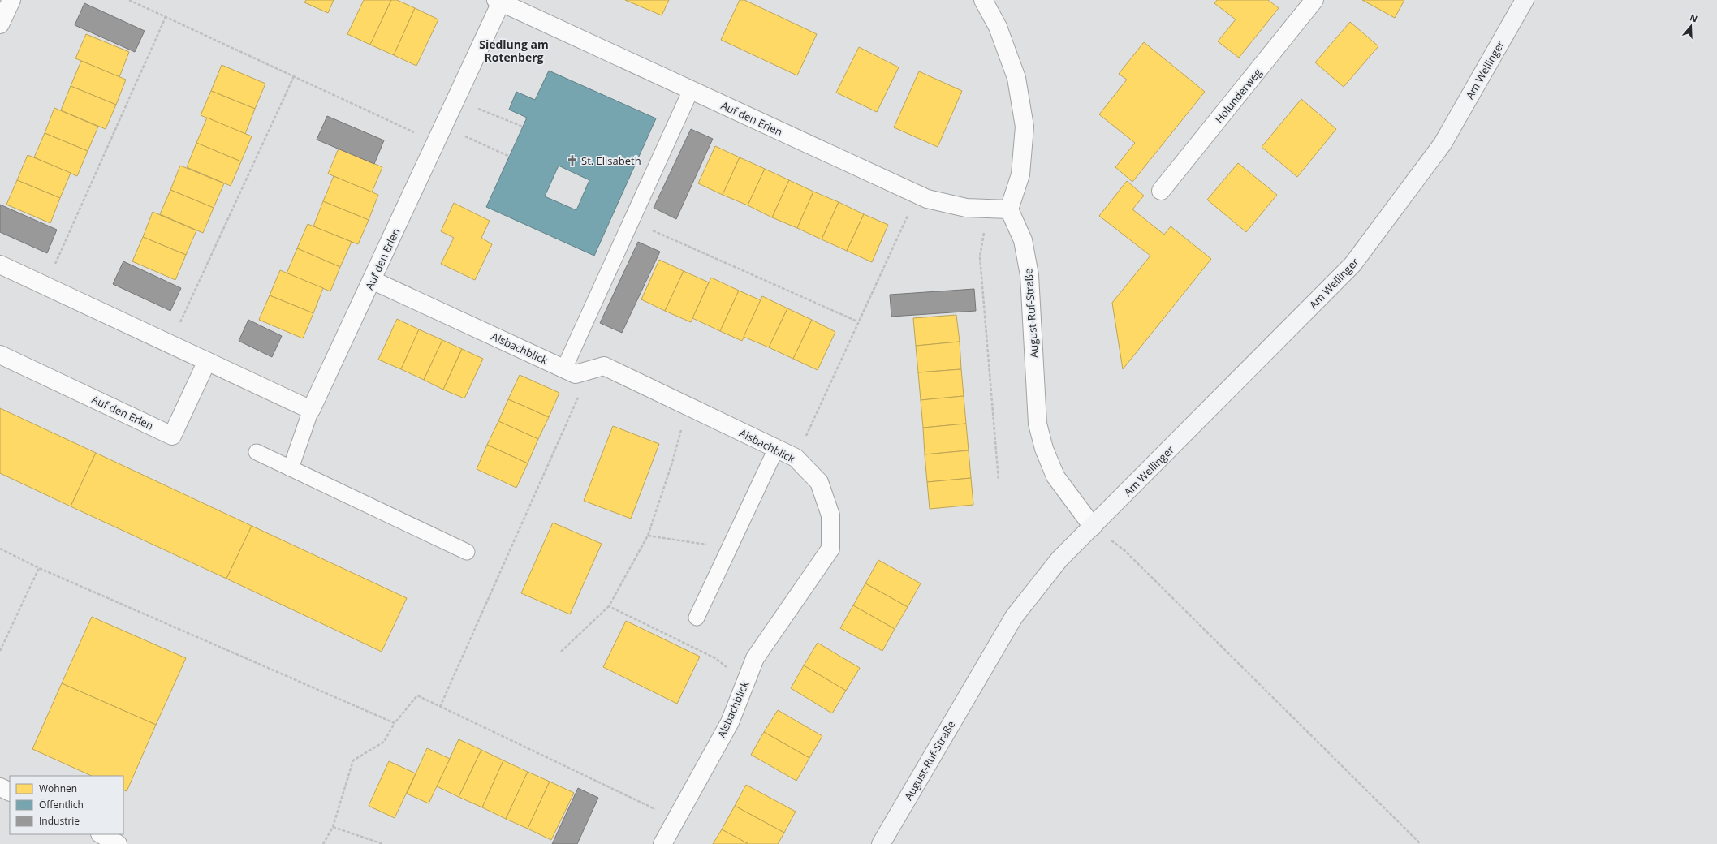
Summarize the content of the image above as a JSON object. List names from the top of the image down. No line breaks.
{"streets":{"main road":["Am Wellinger","August-Ruf-Straße"],"street":["Holunderweg","Auf den Erlen","Alsbachblick"]},"crossings":[["Am Wellinger","August-Ruf-Straße"],["Auf den Erlen","August-Ruf-Straße"],["Auf den Erlen","Alsbachblick"]],"districts":["Siedlung am Rotenberg"],"places":{"church":["St. Elisabeth"]},"legend":["Wohnen","Öffentlich","Industrie"],"north":"top"}
